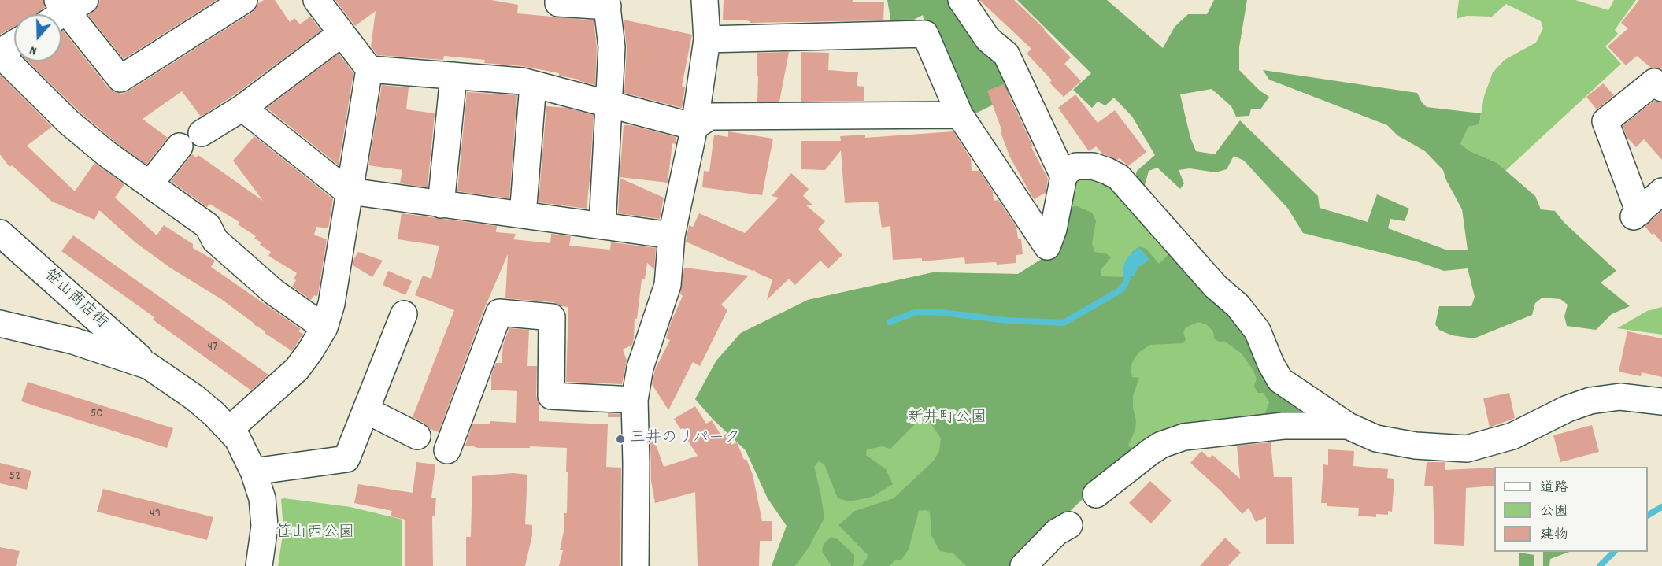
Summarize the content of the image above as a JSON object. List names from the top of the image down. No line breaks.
{"streets":{"street":["笹山商店街"]},"parks":["新井町公園","笹山西公園"],"places":["三井のリパーク"],"house_numbers":["47","50","52","49"],"legend":["道路","公園","建物"],"north":"bottom"}
